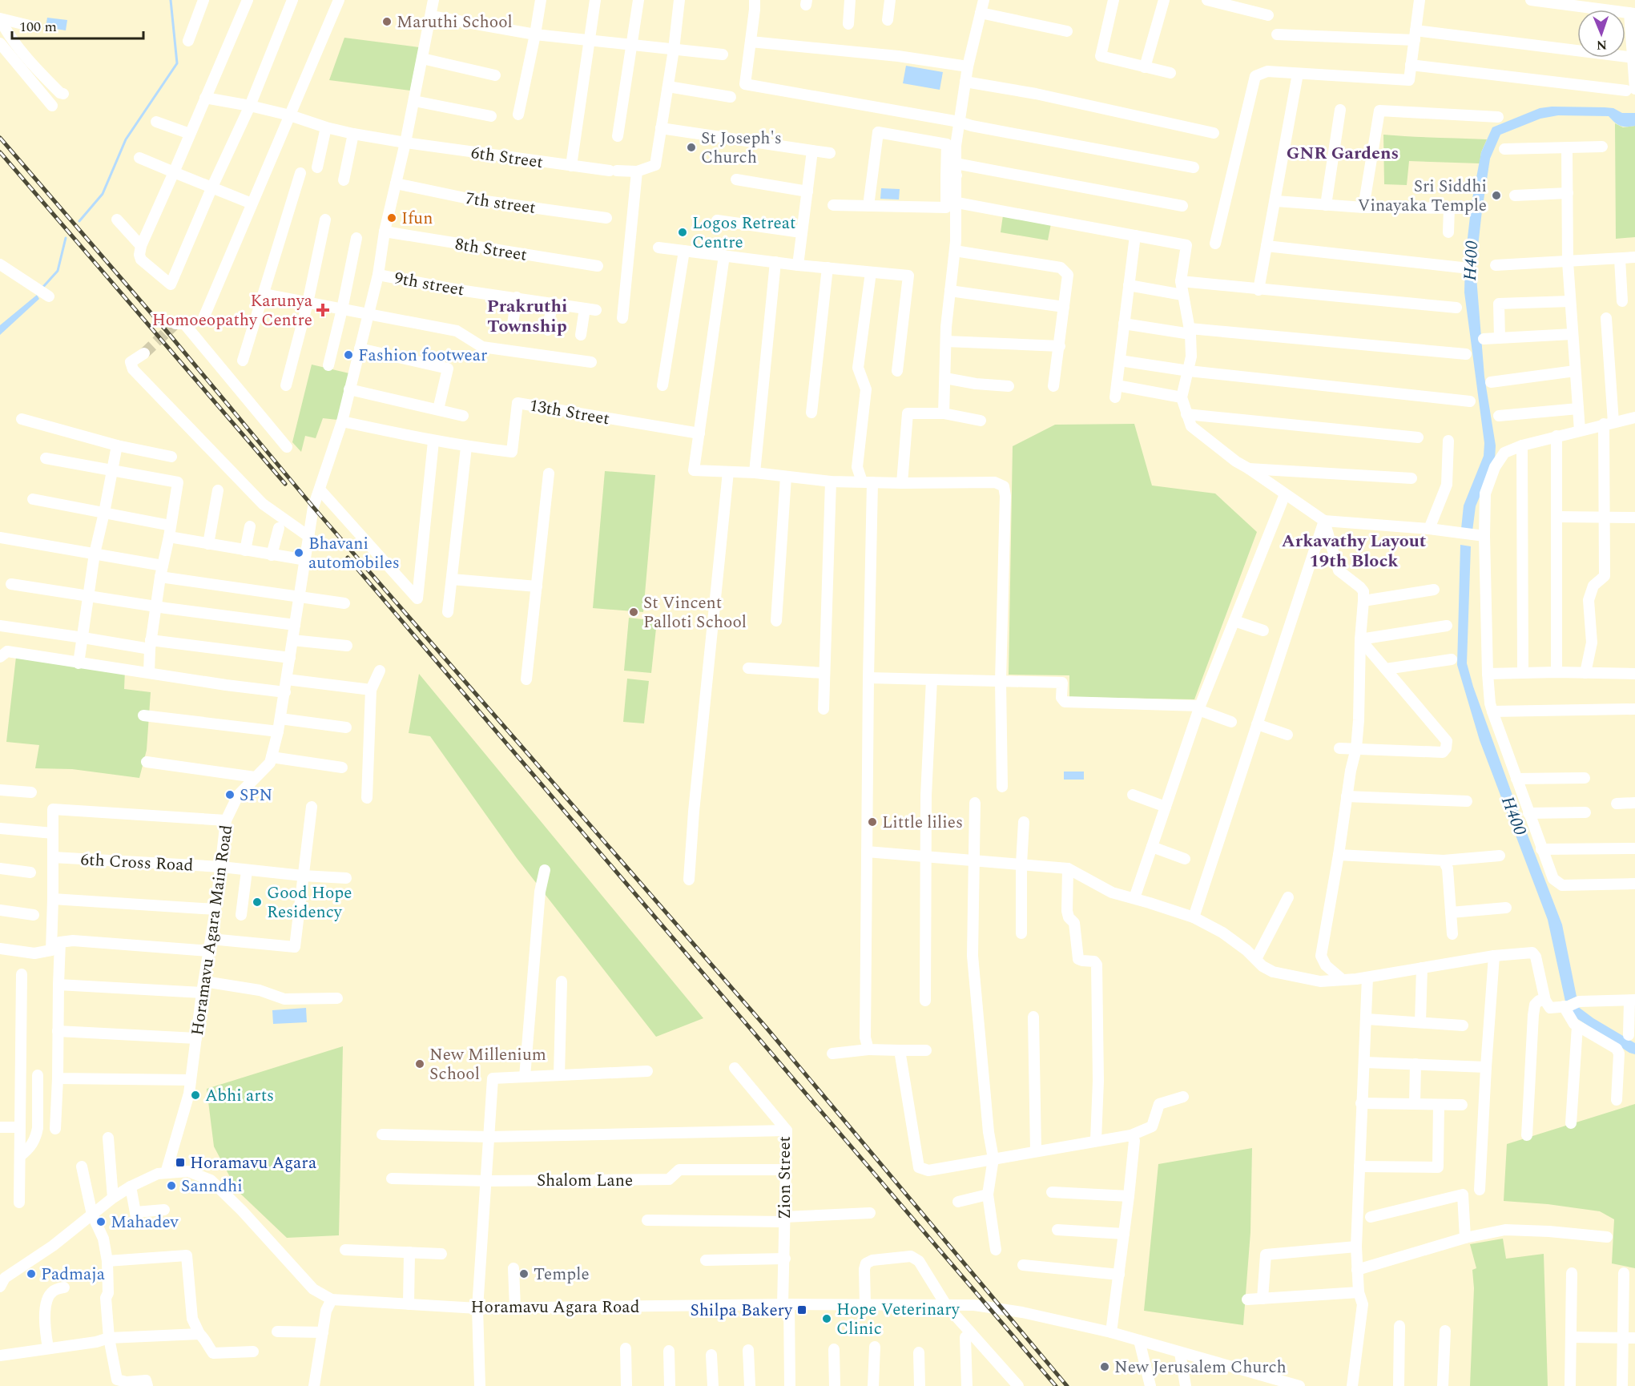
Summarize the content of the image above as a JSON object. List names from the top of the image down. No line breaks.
{"streets":{"street":["6th Street","7th street","8th Street","9th street","13th Street","6th Cross Road","Horamavu Agara Main Road","Zion Street","Shalom Lane","Horamavu Agara Road"]},"crossings":[["6th Street","Horamavu Agara Main Road"],["7th street","Horamavu Agara Main Road"],["8th Street","Horamavu Agara Main Road"],["9th street","Horamavu Agara Main Road"],["13th Street","Horamavu Agara Main Road"],["6th Cross Road","Horamavu Agara Main Road"],["Horamavu Agara Main Road","Horamavu Agara Road"],["Zion Street","Shalom Lane"],["Zion Street","Horamavu Agara Road"]],"districts":["GNR Gardens","Prakruthi Township","Arkavathy Layout 19th Block"],"water":["H400"],"places":{"other":["Maruthi School","St Joseph's Church","Sri Siddhi Vinayaka Temple","Ifun","Logos Retreat Centre","Fashion footwear","Bhavani automobiles","St Vincent Palloti School","SPN","Little lilies","Good Hope Residency","New Millenium School","Abhi arts","Sanndhi","Mahadev","Padmaja","Temple","Hope Veterinary Clinic","New Jerusalem Church"],"health":["Karunya Homoeopathy Centre"],"transit":["Horamavu Agara","Shilpa Bakery"]},"scale_bar":"100 m","north":"bottom"}
